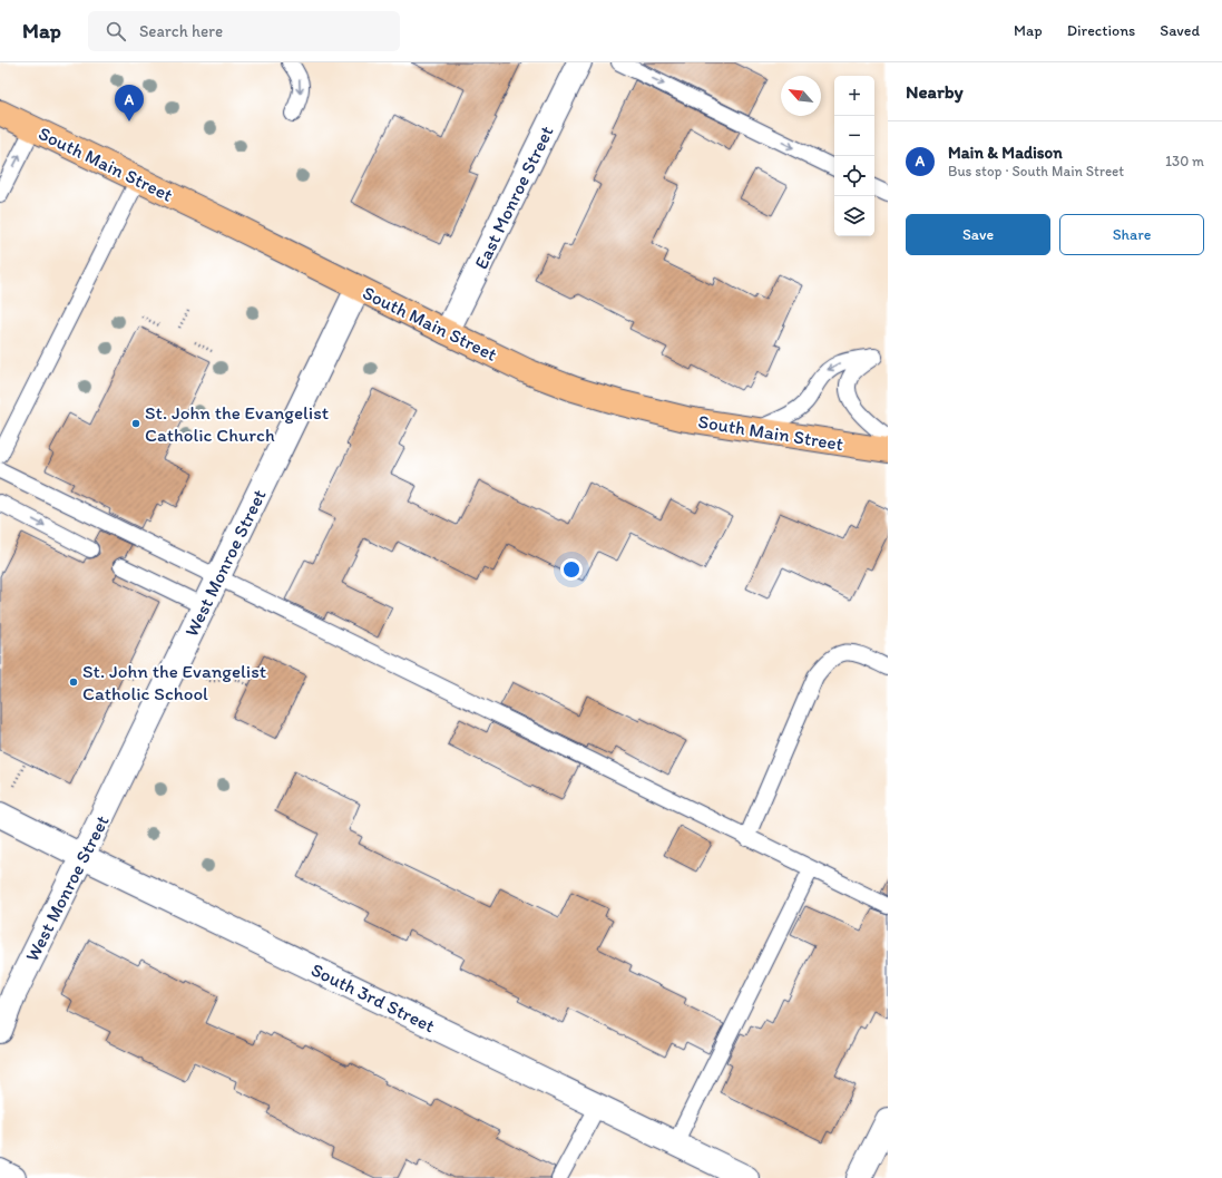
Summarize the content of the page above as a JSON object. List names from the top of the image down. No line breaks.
{"streets":{"main road":["South Main Street"],"street":["East Monroe Street","West Monroe Street","South 3rd Street"]},"crossings":[["South Main Street","East Monroe Street"],["South Main Street","West Monroe Street"],["West Monroe Street","South 3rd Street"]],"places":["St. John the Evangelist Catholic Church","St. John the Evangelist Catholic School"],"north":"top left","page":{"header":"Map","search":"Search here","nav":["Map","Directions","Saved"],"heading":"Nearby","map_buttons":["+","−"],"pins":"A","list":[{"mark":"A","name":"Main & Madison","note":"Bus stop · South Main Street","value":"130 m"}],"buttons":["Save","Share"]}}
